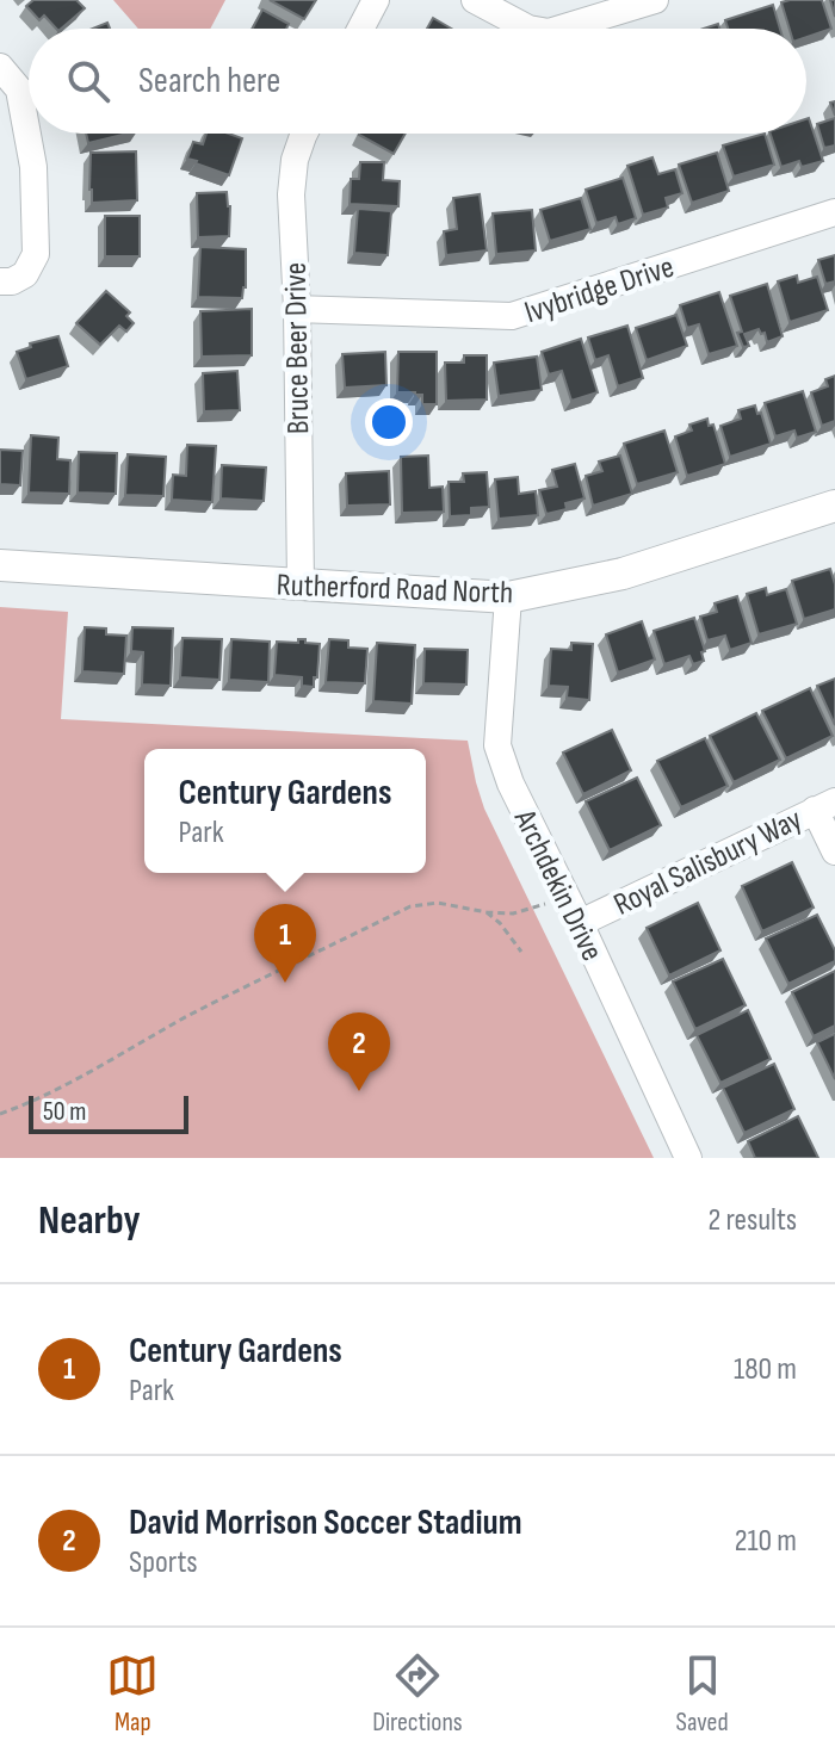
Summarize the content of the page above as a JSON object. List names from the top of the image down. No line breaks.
{"streets":{"street":["Ivybridge Drive","Bruce Beer Drive","Rutherford Road North","Royal Salisbury Way","Archdekin Drive"]},"crossings":[["Ivybridge Drive","Bruce Beer Drive"],["Bruce Beer Drive","Rutherford Road North"],["Rutherford Road North","Archdekin Drive"],["Royal Salisbury Way","Archdekin Drive"]],"scale_bar":"50 m","page":{"search":"Search here","popup":["Century Gardens","Park"],"pins":["1","2"],"scale":"50 m","heading":["Nearby","2 results"],"list":[{"mark":"1","name":"Century Gardens","note":"Park","value":"180 m"},{"mark":"2","name":"David Morrison Soccer Stadium","note":"Sports","value":"210 m"}],"nav":["Map","Directions","Saved"]}}
